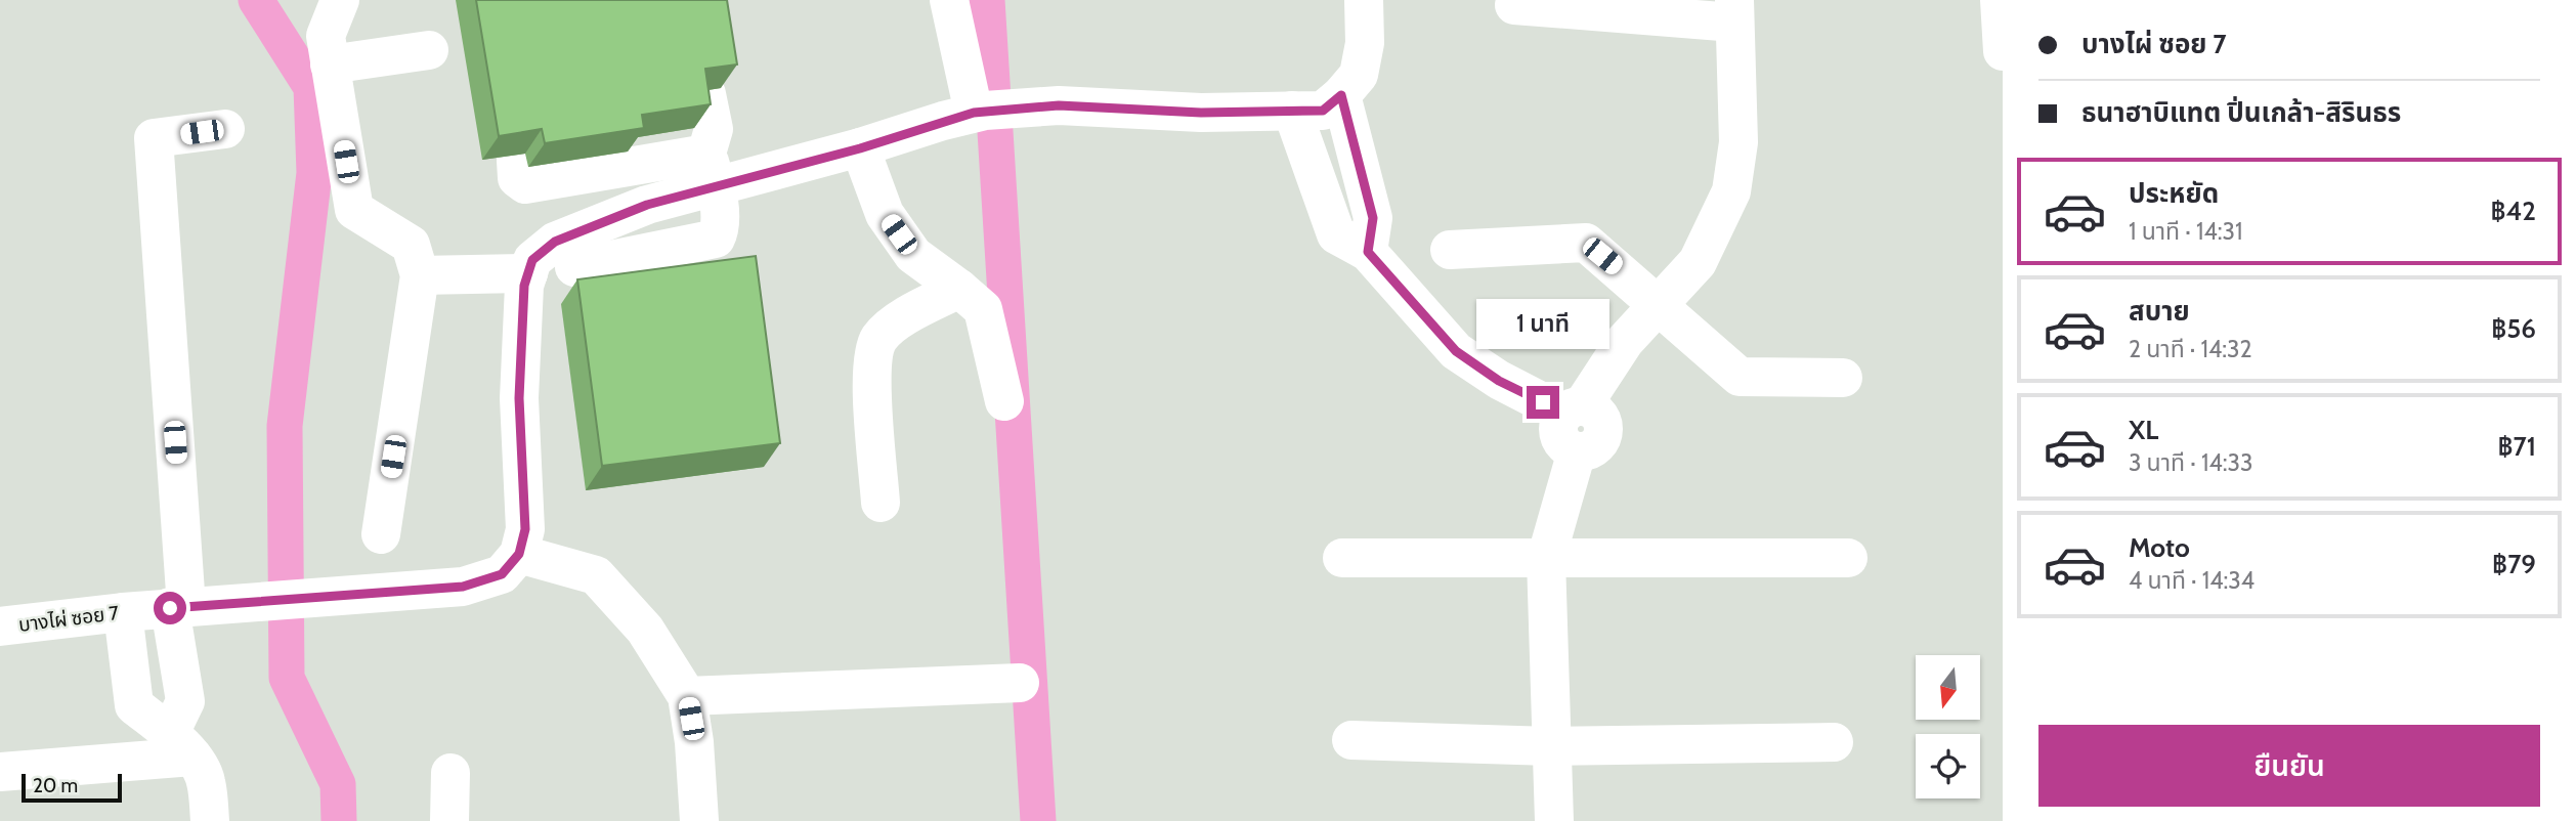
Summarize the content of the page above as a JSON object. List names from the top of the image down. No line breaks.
{"streets":{"street":["บางไผ่ ซอย 7"]},"scale_bar":"20 m","north":"bottom","page":{"banner":["บางไผ่ ซอย 7","ธนาฮาบิแทต ปิ่นเกล้า-สิรินธร"],"list":[{"name":"ประหยัด","note":"1 นาที · 14:31","value":"฿42"},{"name":"สบาย","note":"2 นาที · 14:32","value":"฿56"},{"name":"XL","note":"3 นาที · 14:33","value":"฿71"},{"name":"Moto","note":"4 นาที · 14:34","value":"฿79"}],"bubble":"1 นาที","buttons":"ยืนยัน","scale":"20 m"}}
